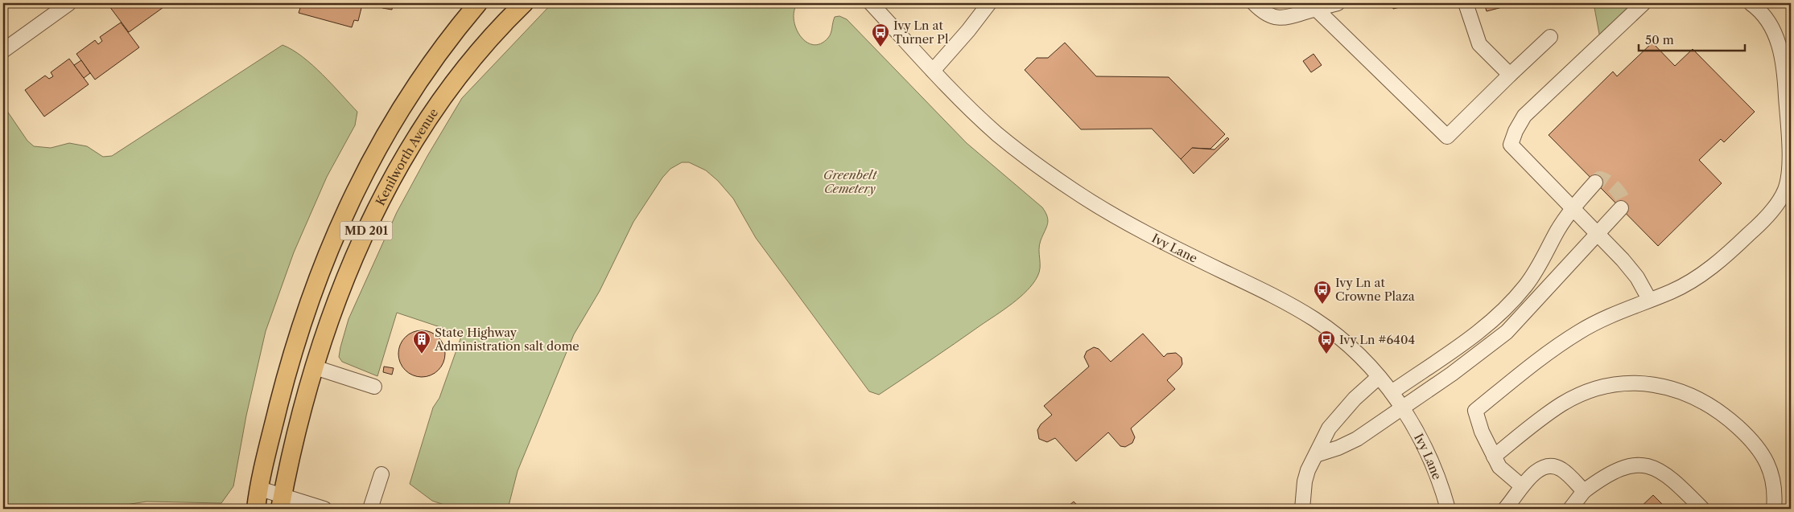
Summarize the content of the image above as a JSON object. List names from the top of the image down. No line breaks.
{"streets":{"main road":["Kenilworth Avenue","MD 201"],"street":["Ivy Lane"]},"parks":["Greenbelt Cemetery"],"places":{"bus stop":["Ivy Ln at Turner Pl","Ivy Ln at Crowne Plaza","Ivy Ln #6404"],"building":["State Highway Administration salt dome"]},"scale_bar":"50 m"}
